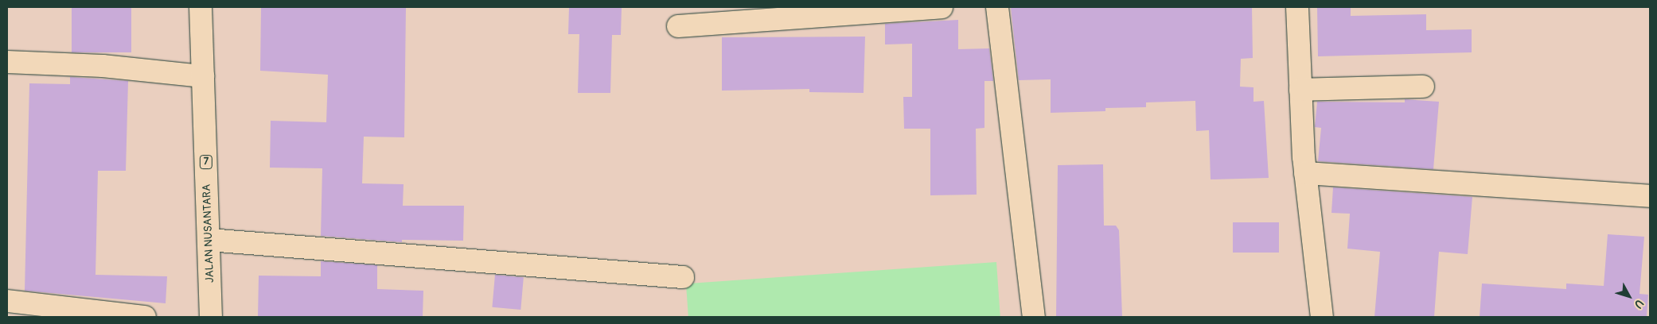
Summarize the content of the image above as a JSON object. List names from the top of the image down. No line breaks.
{"streets":{"main road":["7","JALAN NUSANTARA"]},"north":"bottom right"}
